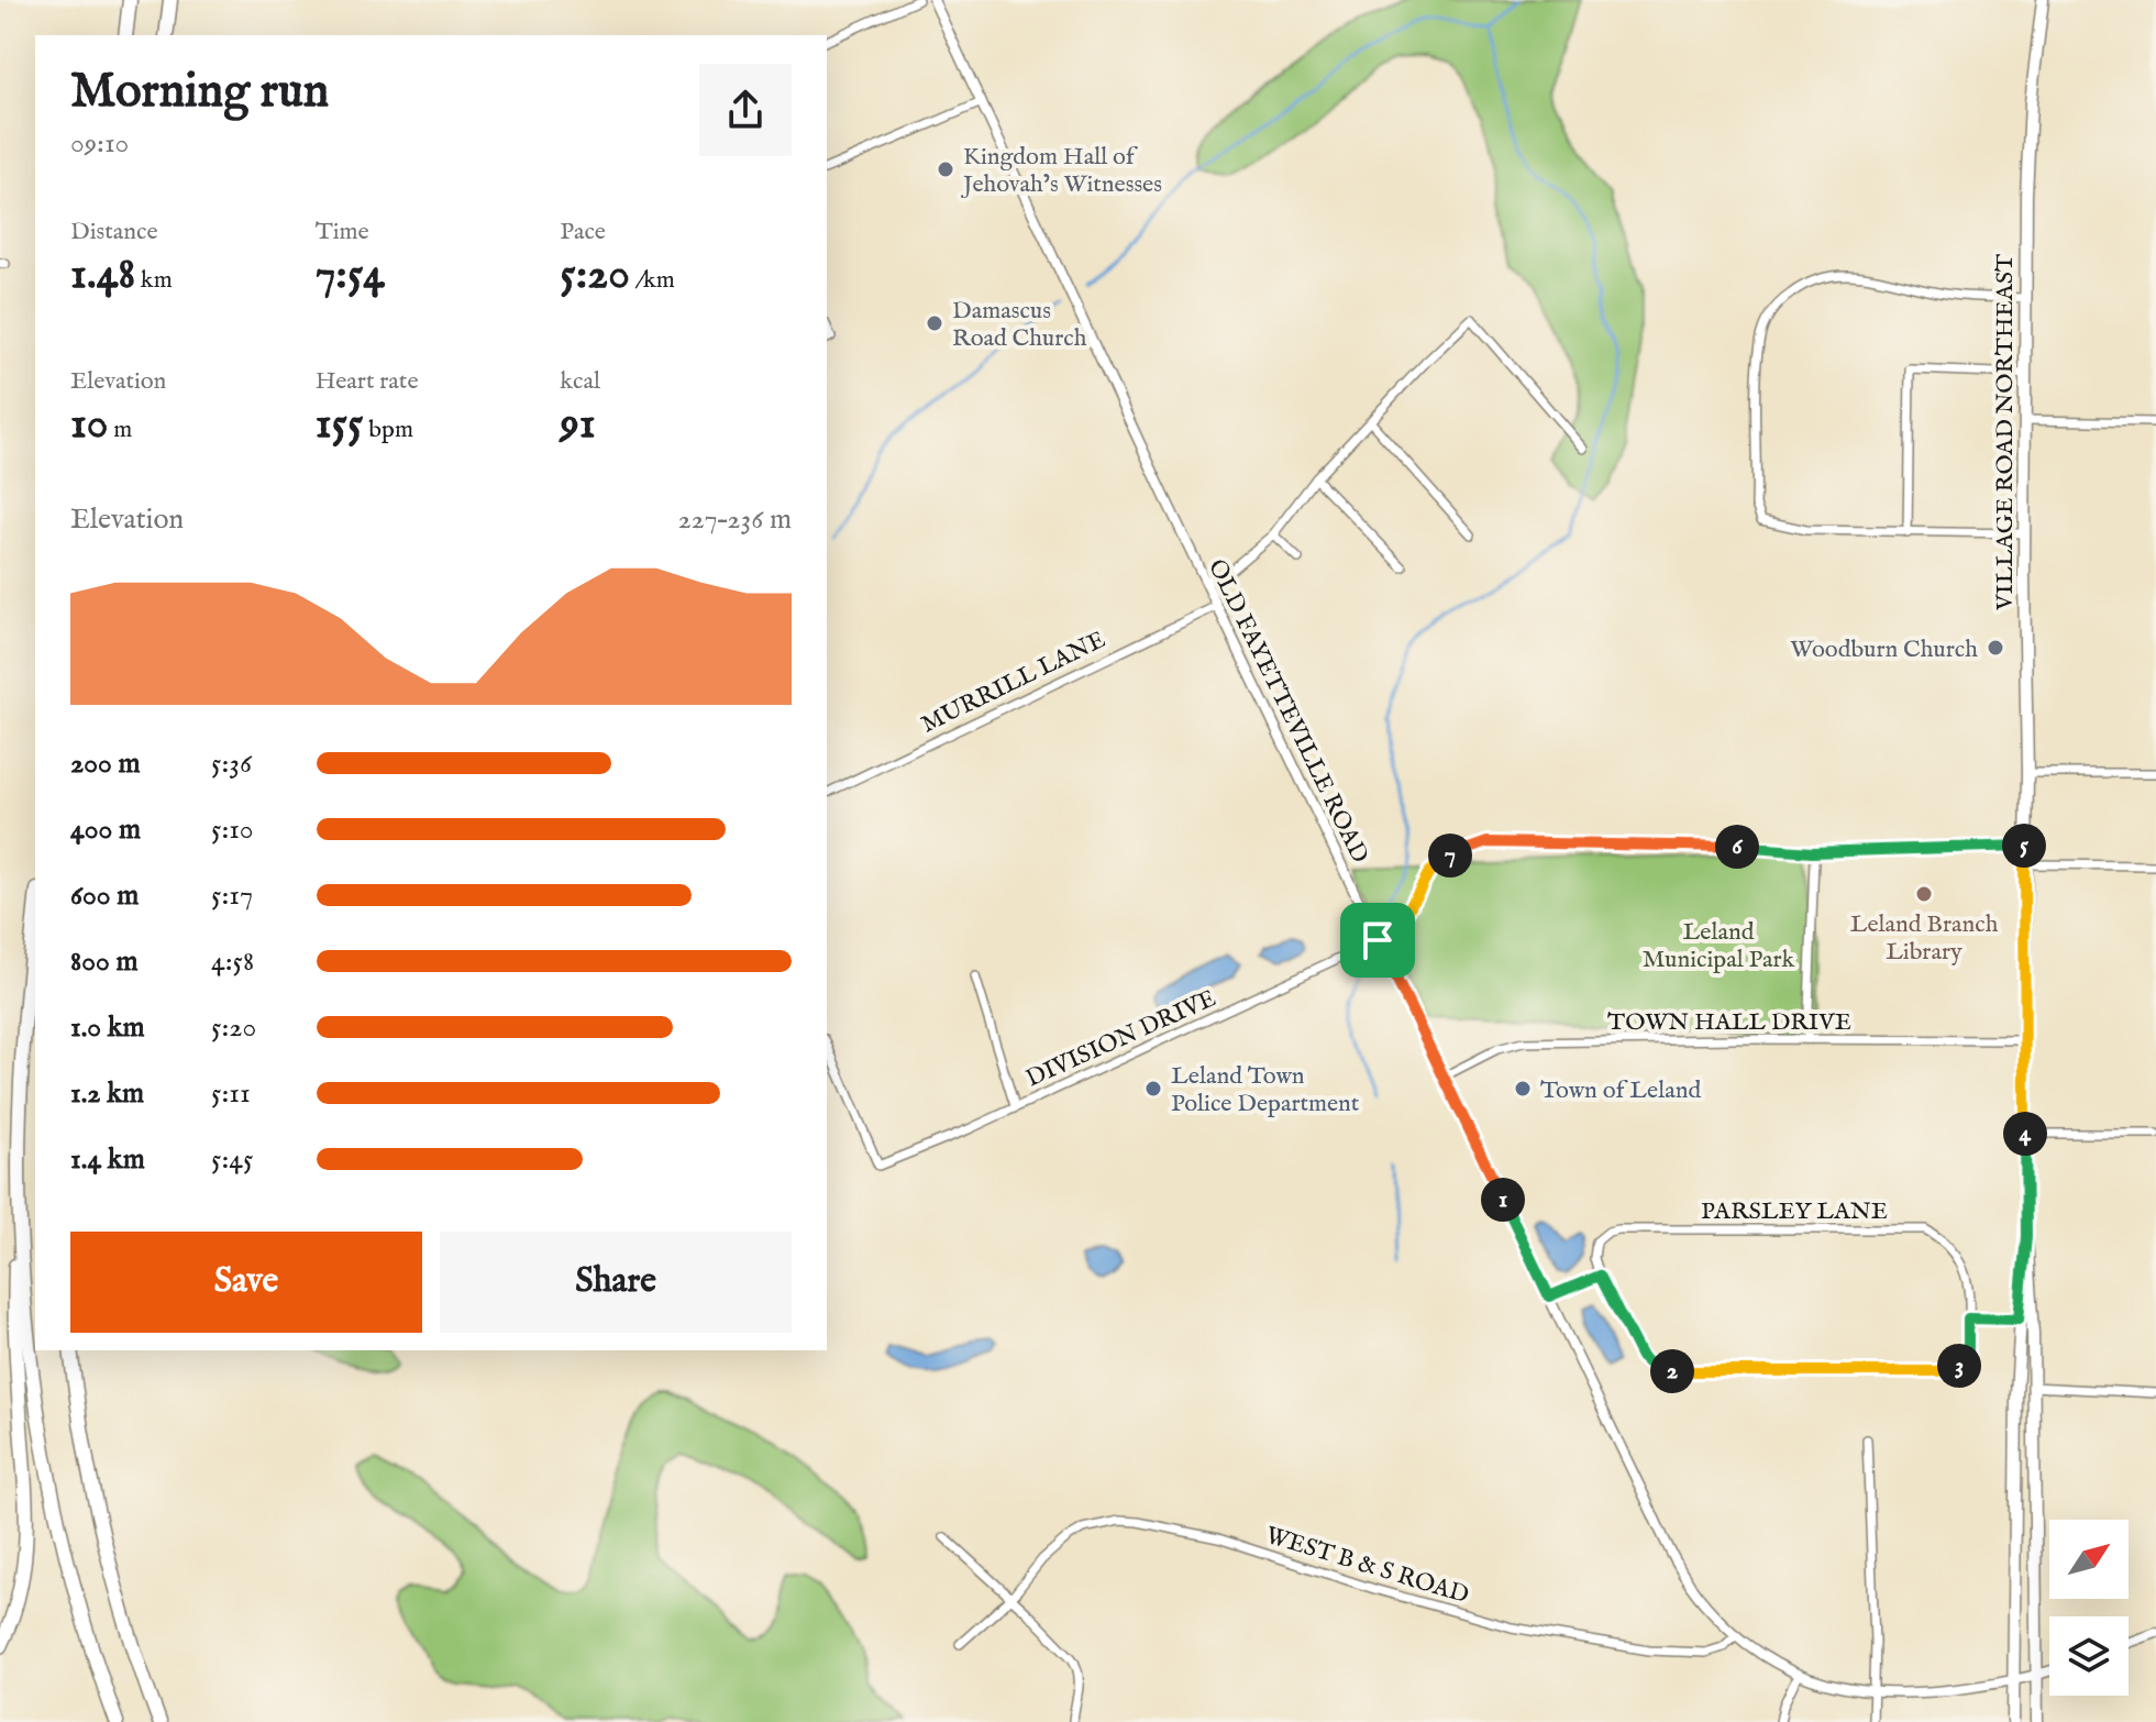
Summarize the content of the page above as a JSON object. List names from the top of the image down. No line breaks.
{"streets":{"main road":["VILLAGE ROAD NORTHEAST"],"street":["MURRILL LANE","OLD FAYETTEVILLE ROAD","TOWN HALL DRIVE","DIVISION DRIVE","PARSLEY LANE","WEST B & S ROAD"]},"crossings":[["VILLAGE ROAD NORTHEAST","OLD FAYETTEVILLE ROAD"],["VILLAGE ROAD NORTHEAST","TOWN HALL DRIVE"],["MURRILL LANE","OLD FAYETTEVILLE ROAD"],["OLD FAYETTEVILLE ROAD","TOWN HALL DRIVE"],["OLD FAYETTEVILLE ROAD","DIVISION DRIVE"],["OLD FAYETTEVILLE ROAD","WEST B & S ROAD"]],"parks":["Leland Municipal Park"],"places":["Kingdom Hall of Jehovah’s Witnesses","Damascus Road Church","Woodburn Church","Leland Branch Library","Leland Town Police Department","Town of Leland"],"north":"top right","page":{"heading":["Morning run","09:10"],"stats":[["Distance","1.48 km"],["Time","7:54"],["Pace","5:20 /km"],["Elevation","10 m"],["Heart rate","155 bpm"],["kcal","91"]],"chart":["Elevation","227–236 m"],"list":[{"name":"200 m","note":"5:36"},{"name":"400 m","note":"5:10"},{"name":"600 m","note":"5:17"},{"name":"800 m","note":"4:58"},{"name":"1.0 km","note":"5:20"},{"name":"1.2 km","note":"5:11"},{"name":"1.4 km","note":"5:45"}],"pins":["5","6","7","4","1","3","2"],"buttons":["Save","Share"]}}
